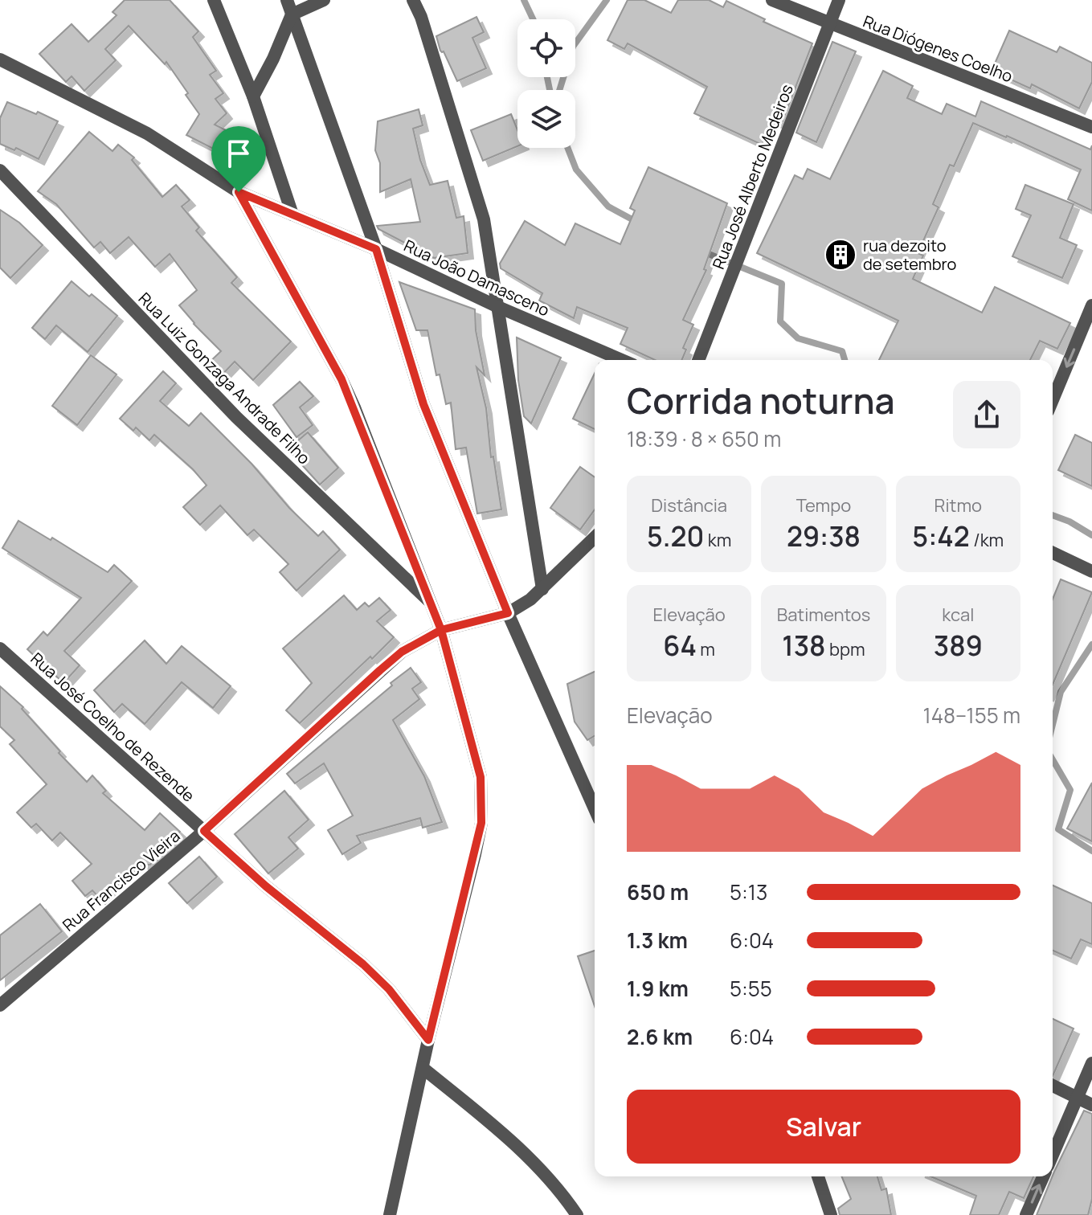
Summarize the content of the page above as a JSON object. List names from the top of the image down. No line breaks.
{"streets":{"street":["Rua Diógenes Coelho","Rua José Alberto Medeiros","Rua João Damasceno","Rua Luiz Gonzaga Andrade Filho","Rua José Coelho de Rezende","Rua Francisco Vieira"]},"crossings":[["Rua Diógenes Coelho","Rua José Alberto Medeiros"],["Rua José Coelho de Rezende","Rua Francisco Vieira"]],"places":{"building":["rua dezoito de setembro"]},"page":{"heading":["Corrida noturna","18:39 · 8 × 650 m"],"stats":[["Distância","5.20 km"],["Tempo","29:38"],["Ritmo","5:42 /km"],["Elevação","64 m"],["Batimentos","138 bpm"],["kcal","389"]],"chart":["Elevação","148–155 m"],"list":[{"name":"650 m","note":"5:13"},{"name":"1.3 km","note":"6:04"},{"name":"1.9 km","note":"5:55"},{"name":"2.6 km","note":"6:04"}],"buttons":"Salvar"}}
